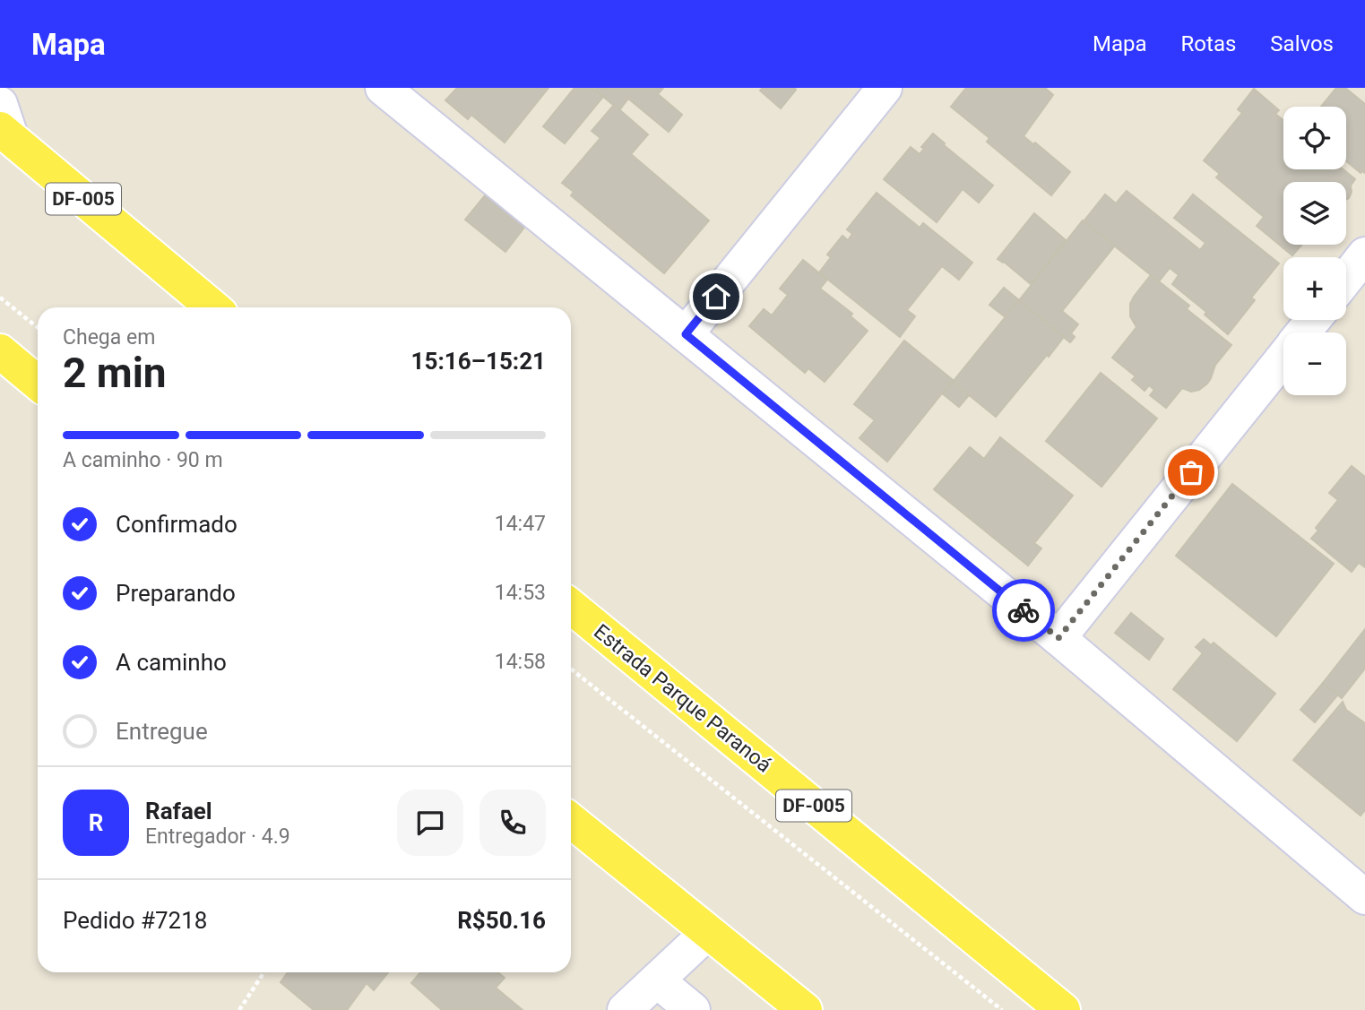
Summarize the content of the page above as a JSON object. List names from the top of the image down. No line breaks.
{"streets":{"main road":["DF-005","Estrada Parque Paranoá"]},"page":{"header":"Mapa","nav":["Mapa","Rotas","Salvos"],"map_buttons":["+","−"],"heading":["2 min","Chega em","15:16–15:21"],"panel":["Rafael","Entregador · 4.9","Pedido #7218","R$50.16"],"bar":"A caminho · 90 m","list":[["Confirmado","14:47"],["Preparando","14:53"],["A caminho","14:58"],"Entregue"],"round":"R"}}
